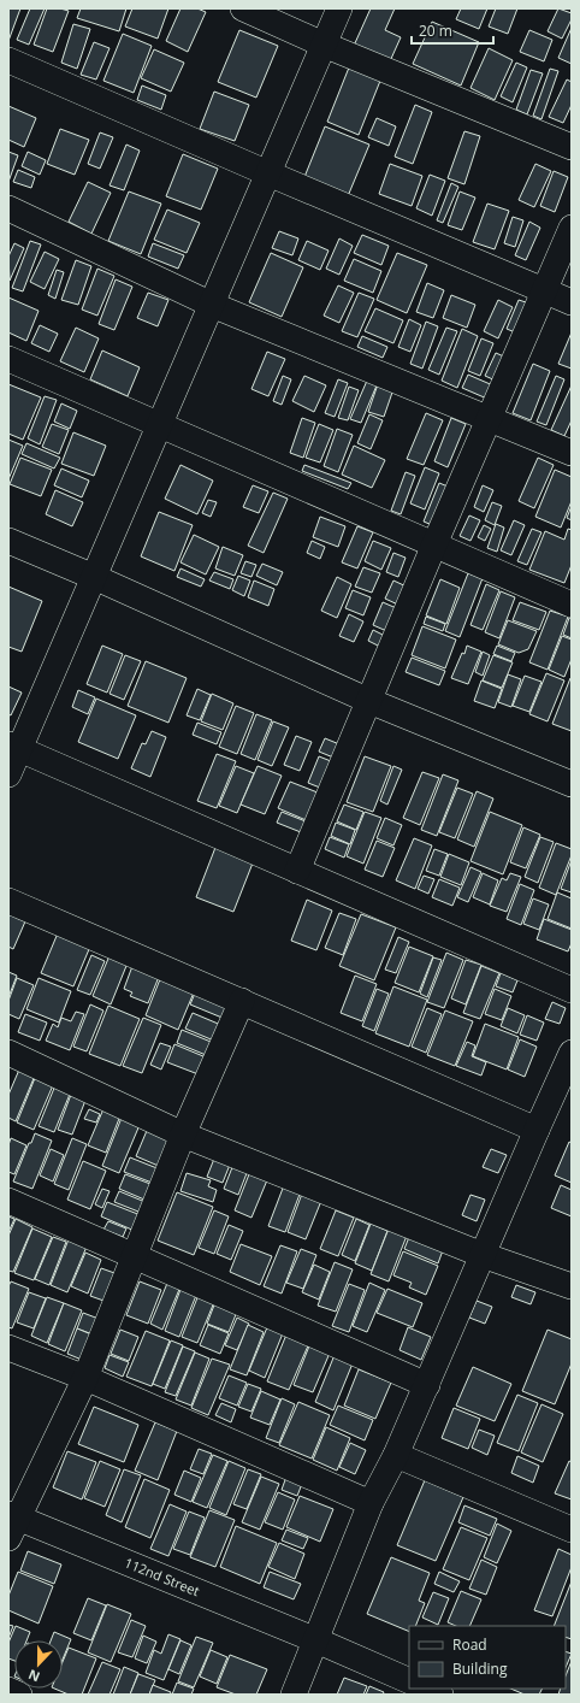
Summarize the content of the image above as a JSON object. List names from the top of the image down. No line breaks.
{"streets":{"street":["112nd Street"]},"legend":["Road","Building"],"scale_bar":"20 m","north":"bottom"}
